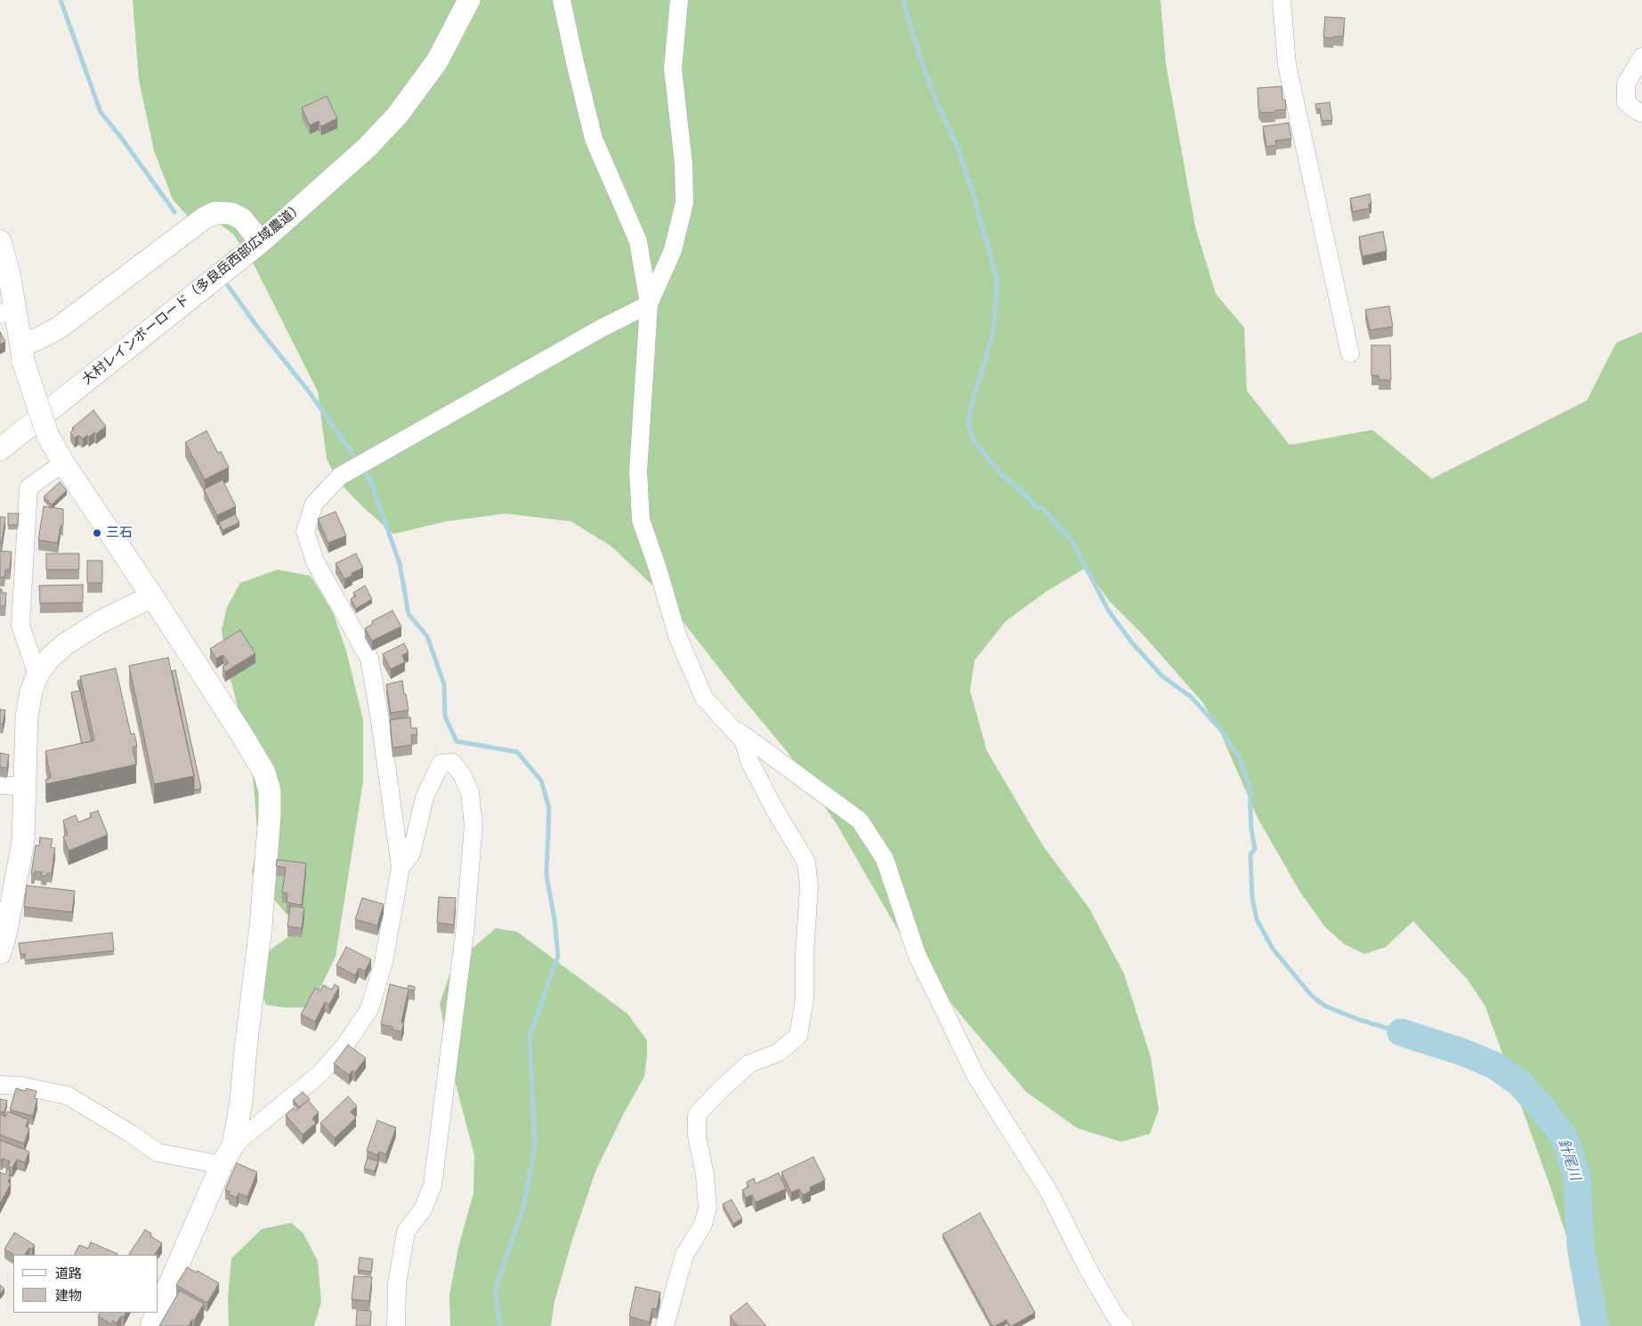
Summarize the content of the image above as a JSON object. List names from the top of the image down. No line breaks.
{"streets":{"street":["大村レインボーロード（多良岳西部広域農道）"]},"water":["針尾川"],"places":["三石"],"legend":["道路","建物"]}
